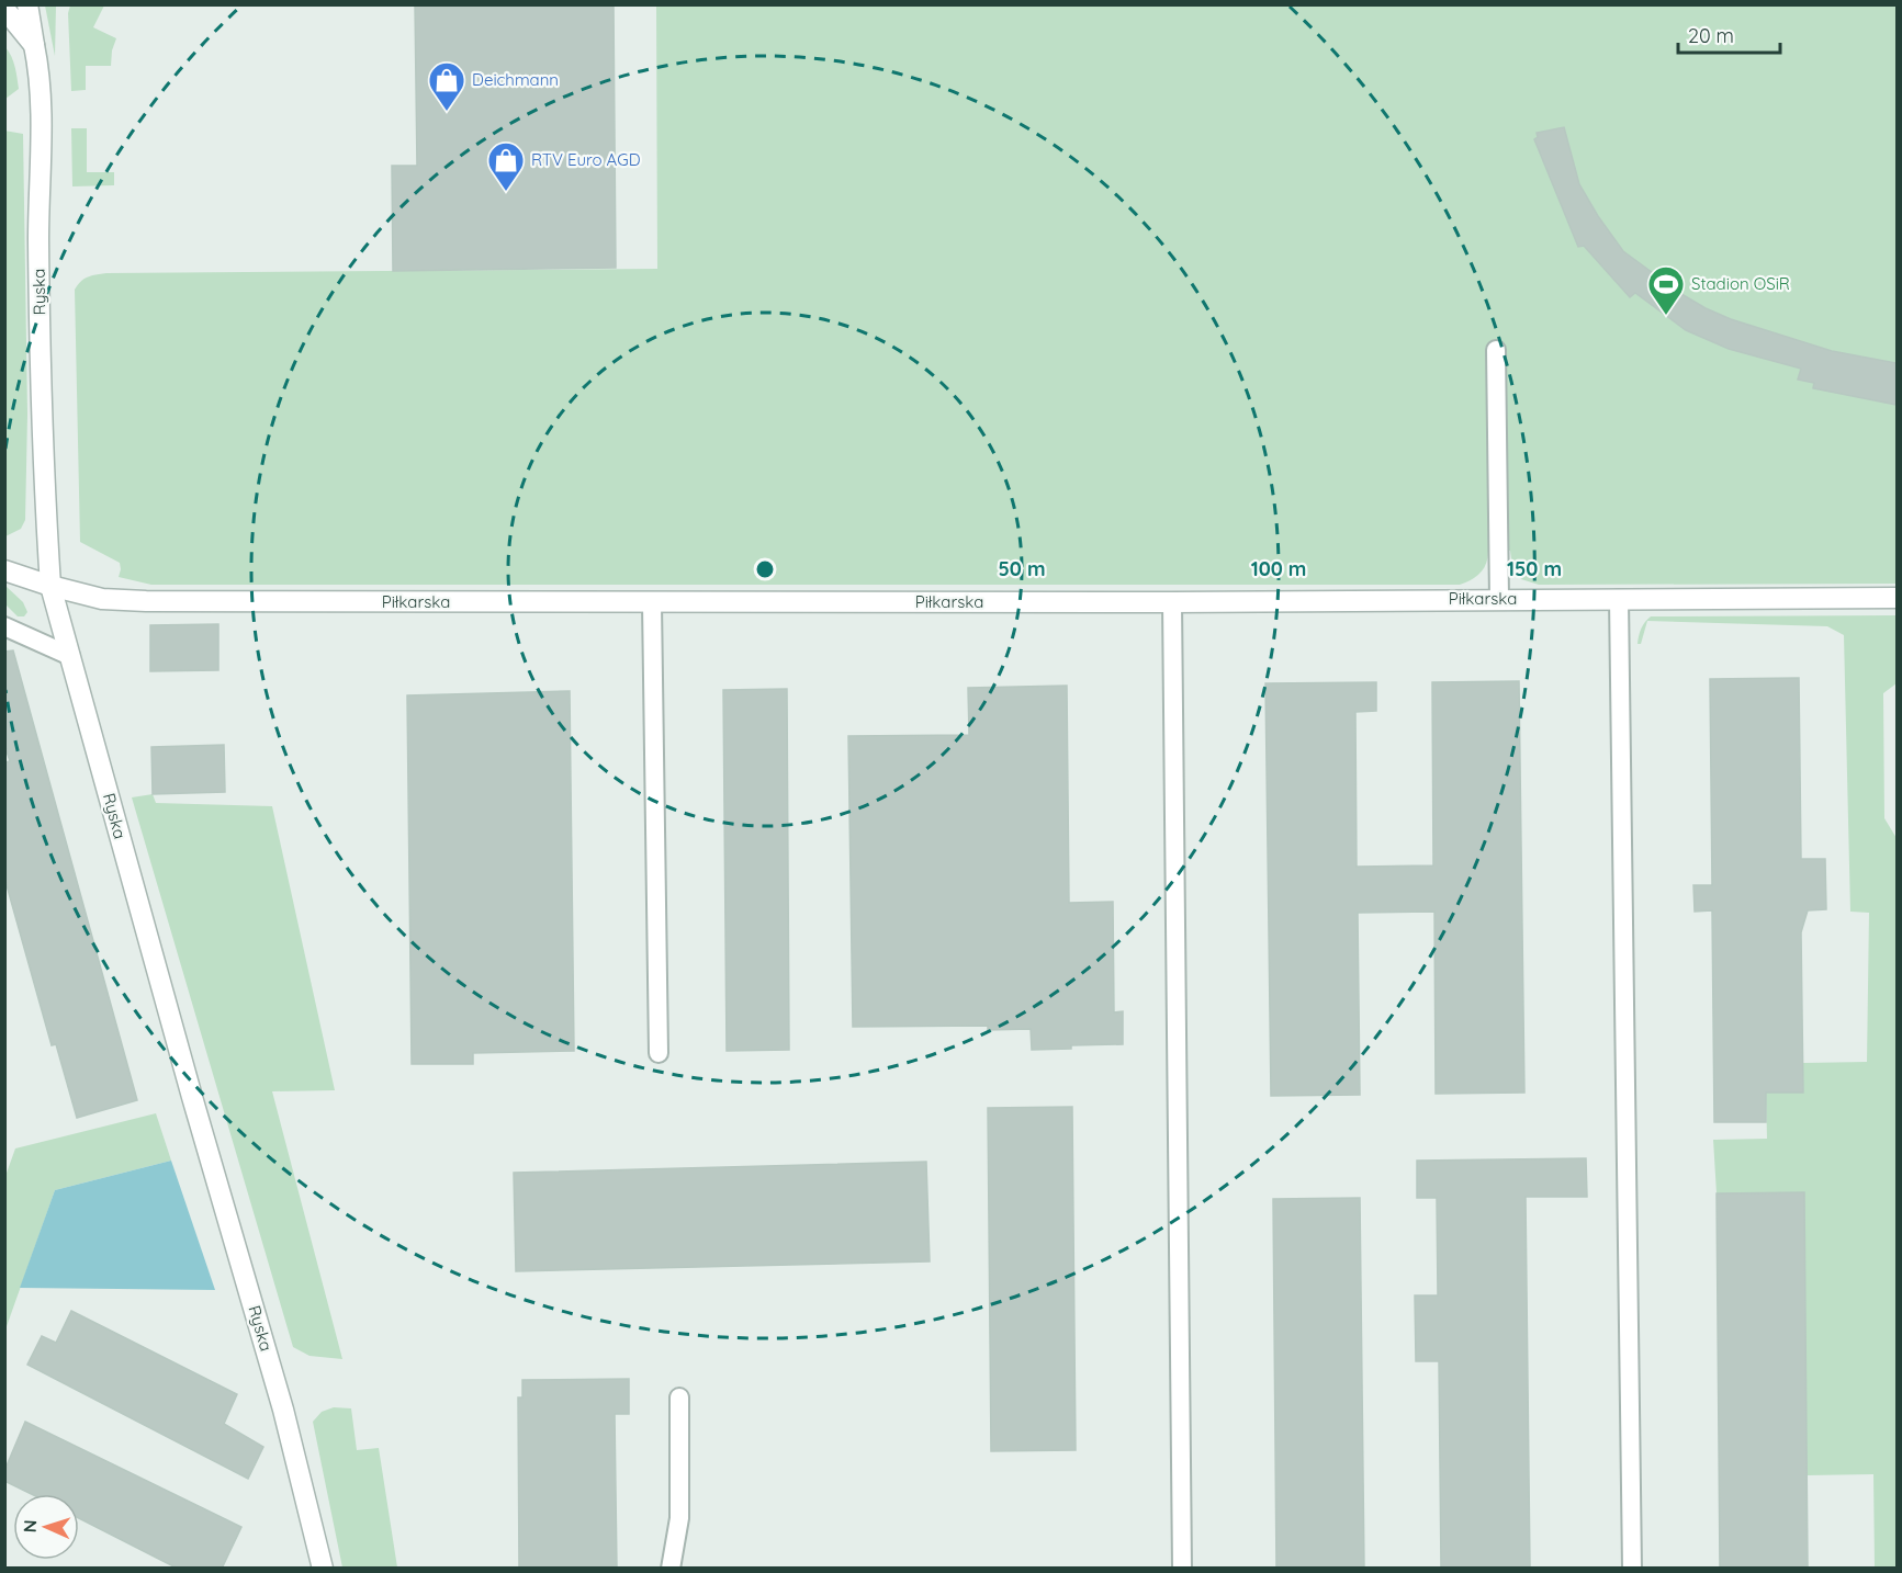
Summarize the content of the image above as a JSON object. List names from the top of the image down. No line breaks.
{"streets":{"street":["Ryska","Piłkarska"]},"crossings":[["Ryska","Piłkarska"]],"places":{"shop":["Deichmann","RTV Euro AGD"],"sports":["Stadion OSiR"]},"scale_bar":"20 m","north":"left","rings":["50 m","100 m","150 m"]}
